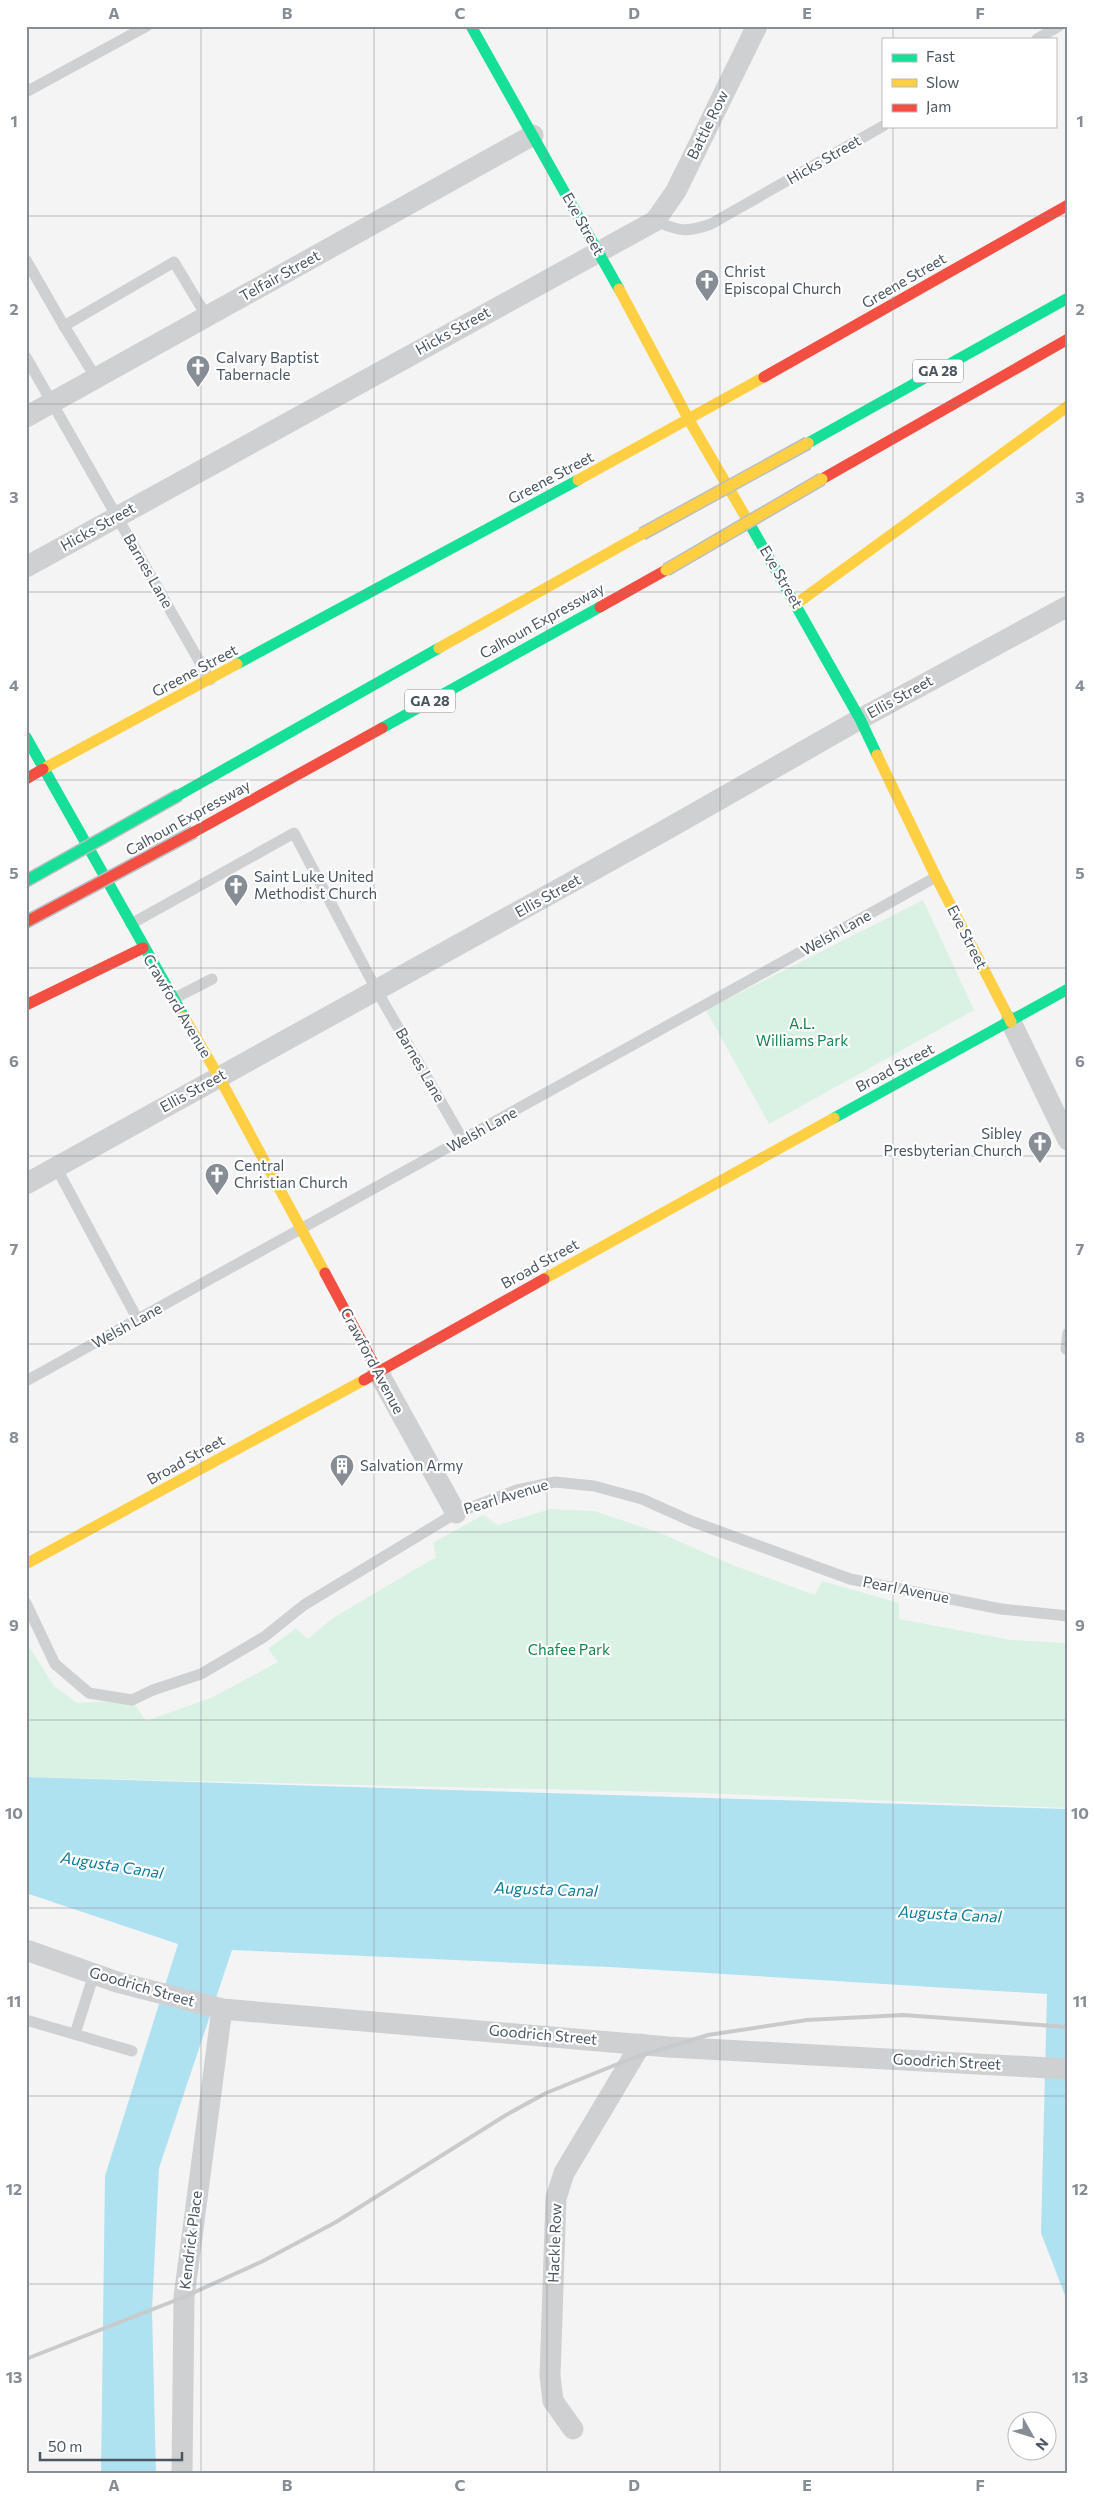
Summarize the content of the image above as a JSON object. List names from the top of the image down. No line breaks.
{"streets":{"main road":["Eve Street","Greene Street","GA 28","Calhoun Expressway","Crawford Avenue","Broad Street"],"street":["Battle Row","Hicks Street","Telfair Street","Ellis Street","Goodrich Street","Kendrick Place","Hackle Row"],"lane":["Barnes Lane","Welsh Lane","Pearl Avenue"]},"crossings":[["Battle Row","Hicks Street"],["Hicks Street","Eve Street"],["Hicks Street","Barnes Lane"],["Eve Street","Telfair Street"],["Eve Street","Greene Street"],["Eve Street","Ellis Street"],["Eve Street","Welsh Lane"],["Eve Street","Broad Street"],["Telfair Street","Barnes Lane"],["Greene Street","Barnes Lane"],["Greene Street","Crawford Avenue"],["Barnes Lane","Ellis Street"],["Barnes Lane","Welsh Lane"],["Barnes Lane","Crawford Avenue"],["Ellis Street","Crawford Avenue"],["Welsh Lane","Crawford Avenue"],["Crawford Avenue","Broad Street"],["Crawford Avenue","Pearl Avenue"],["Goodrich Street","Kendrick Place"],["Goodrich Street","Hackle Row"]],"water":["Augusta Canal"],"parks":["A.L. Williams Park","Chafee Park"],"places":{"church":["Christ Episcopal Church","Calvary Baptist Tabernacle","Saint Luke United Methodist Church","Sibley Presbyterian Church","Central Christian Church"],"building":["Salvation Army"]},"legend":["Fast","Slow","Jam"],"scale_bar":"50 m","north":"bottom right","grid":{"columns":["A","B","C","D","E","F"],"rows":["1","2","3","4","5","6","7","8","9","10","11","12","13"]}}
